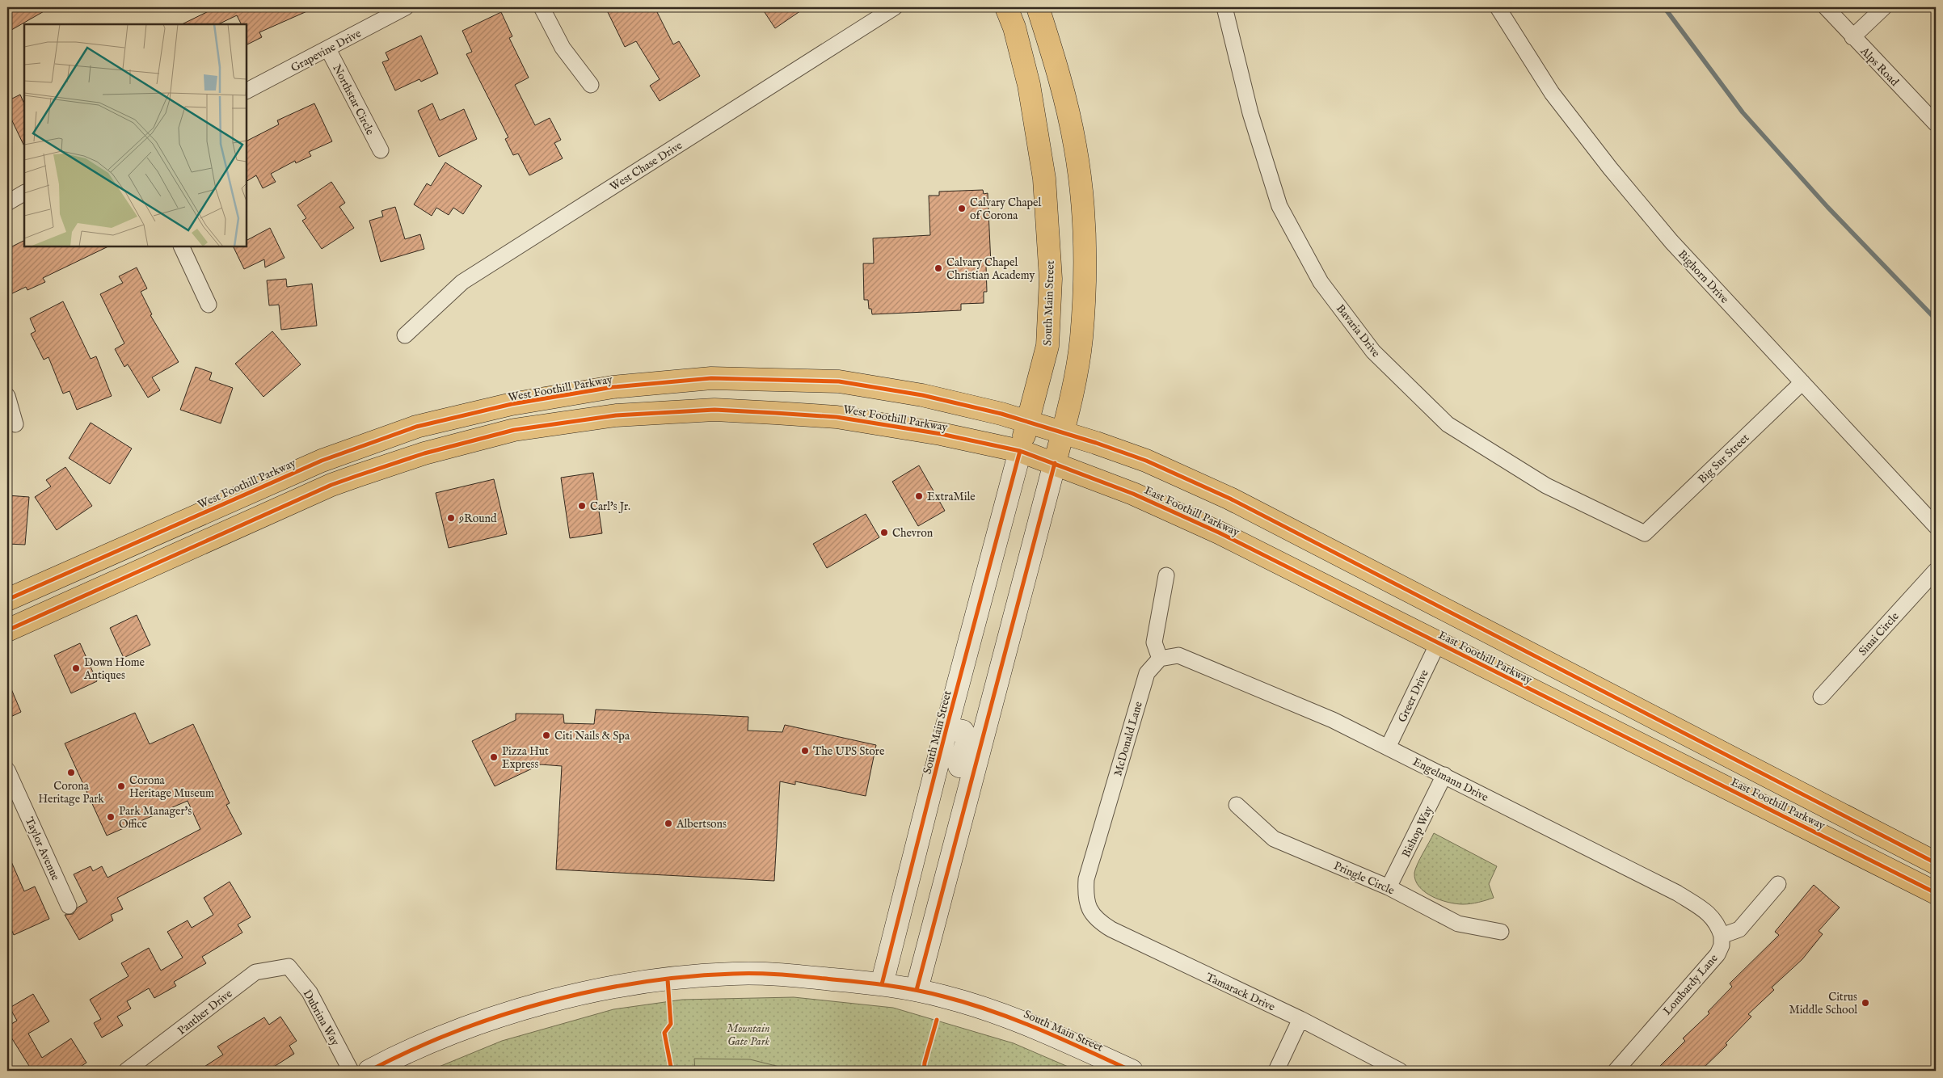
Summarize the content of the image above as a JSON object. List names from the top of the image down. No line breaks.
{"streets":{"main road":["South Main Street","West Foothill Parkway","East Foothill Parkway"],"street":["Grapevine Drive","Alps Road","Northstar Circle","West Chase Drive","Bighorn Drive","Bavaria Drive","Big Sur Street","Sinai Circle","Greer Drive","McDonald Lane","Engelmann Drive","Bishop Way","Taylor Avenue","Pringle Circle","Lombardy Lane","Tamarack Drive","Panther Drive","Dubrina Way"]},"crossings":[["Grapevine Drive","Northstar Circle"],["Bighorn Drive","Big Sur Street"],["South Main Street","West Foothill Parkway"],["South Main Street","East Foothill Parkway"],["Bavaria Drive","Big Sur Street"],["West Foothill Parkway","East Foothill Parkway"],["East Foothill Parkway","Greer Drive"],["Greer Drive","Engelmann Drive"],["McDonald Lane","Engelmann Drive"],["McDonald Lane","Tamarack Drive"],["Engelmann Drive","Bishop Way"],["Engelmann Drive","Lombardy Lane"],["Bishop Way","Pringle Circle"],["Panther Drive","Dubrina Way"]],"parks":["Mountain Gate Park"],"places":["Calvary Chapel of Corona","Calvary Chapel Christian Academy","ExtraMile","Carl's Jr.","9Round","Chevron","Down Home Antiques","Citi Nails & Spa","The UPS Store","Pizza Hut Express","Corona Heritage Park","Corona Heritage Museum","Park Manager's Office","Albertsons","Citrus Middle School"]}
